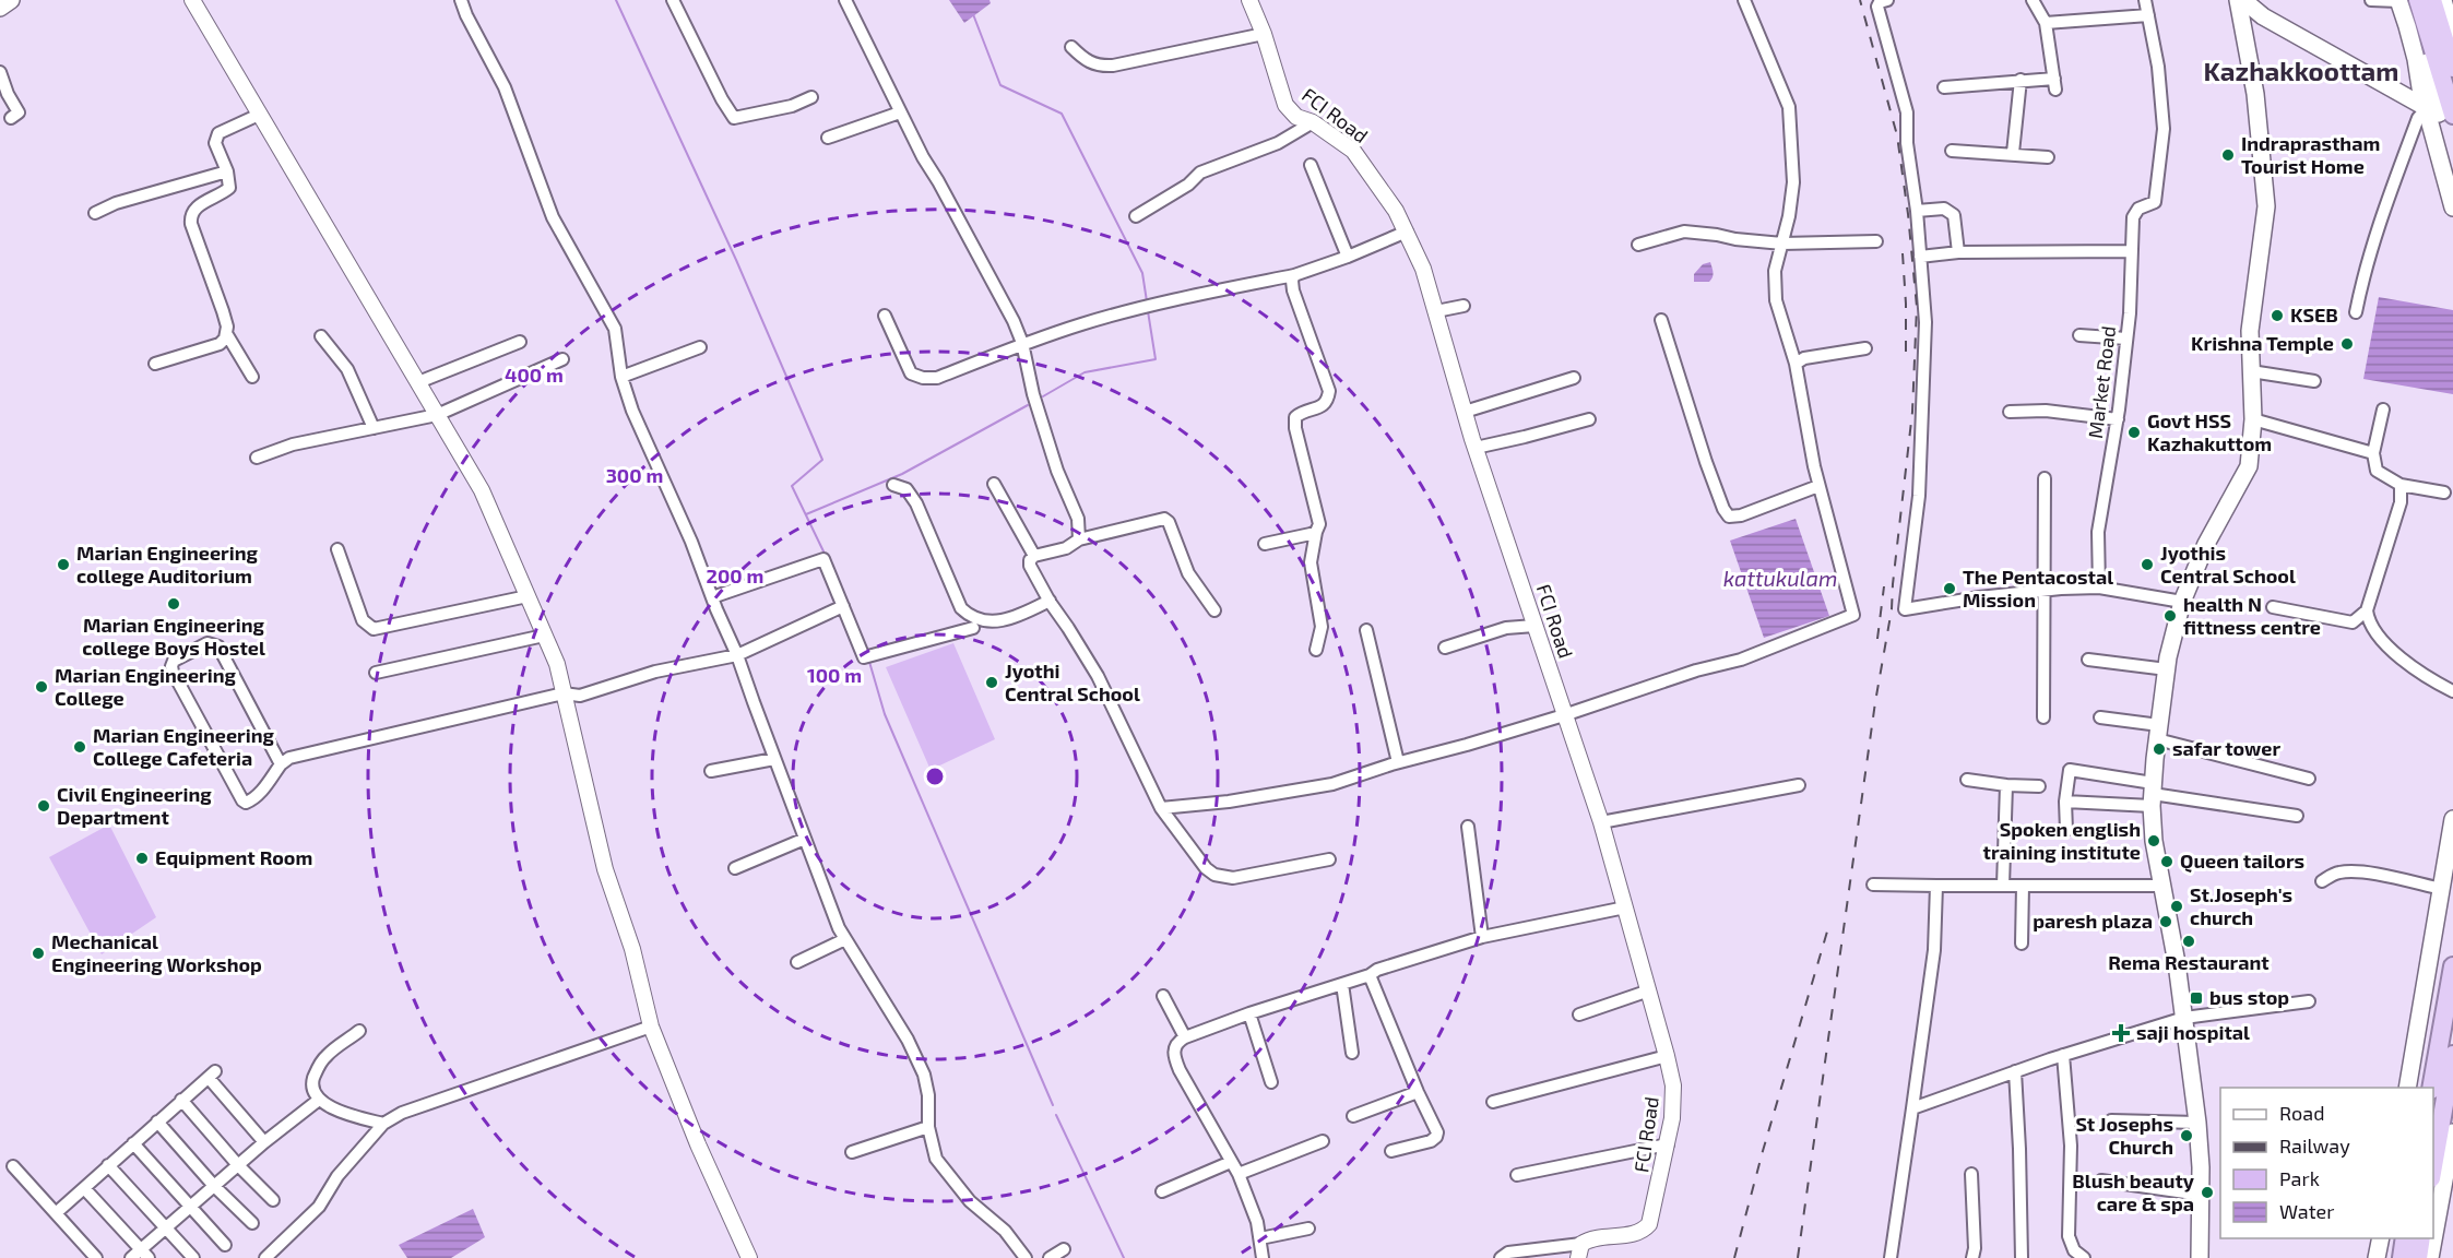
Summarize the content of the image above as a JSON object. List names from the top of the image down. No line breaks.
{"streets":{"street":["FCI Road","Market Road"]},"districts":["Kazhakkoottam"],"water":["kattukulam"],"places":{"other":["Indraprastham Tourist Home","KSEB","Krishna Temple","Govt HSS Kazhakuttom","Marian Engineering college Auditorium","Jyothis Central School","The Pentacostal Mission","Marian Engineering college Boys Hostel","health N fittness centre","Jyothi Central School","Marian Engineering College","Marian Engineering College Cafeteria","safar tower","Civil Engineering Department","Spoken english training institute","Equipment Room","Queen tailors","St.Joseph's church","paresh plaza","Rema Restaurant","Mechanical Engineering Workshop","St Josephs Church","Blush beauty care & spa"],"transit":["bus stop"],"health":["saji hospital"]},"legend":["Road","Railway","Park","Water"],"rings":["400 m","300 m","200 m","100 m"]}
